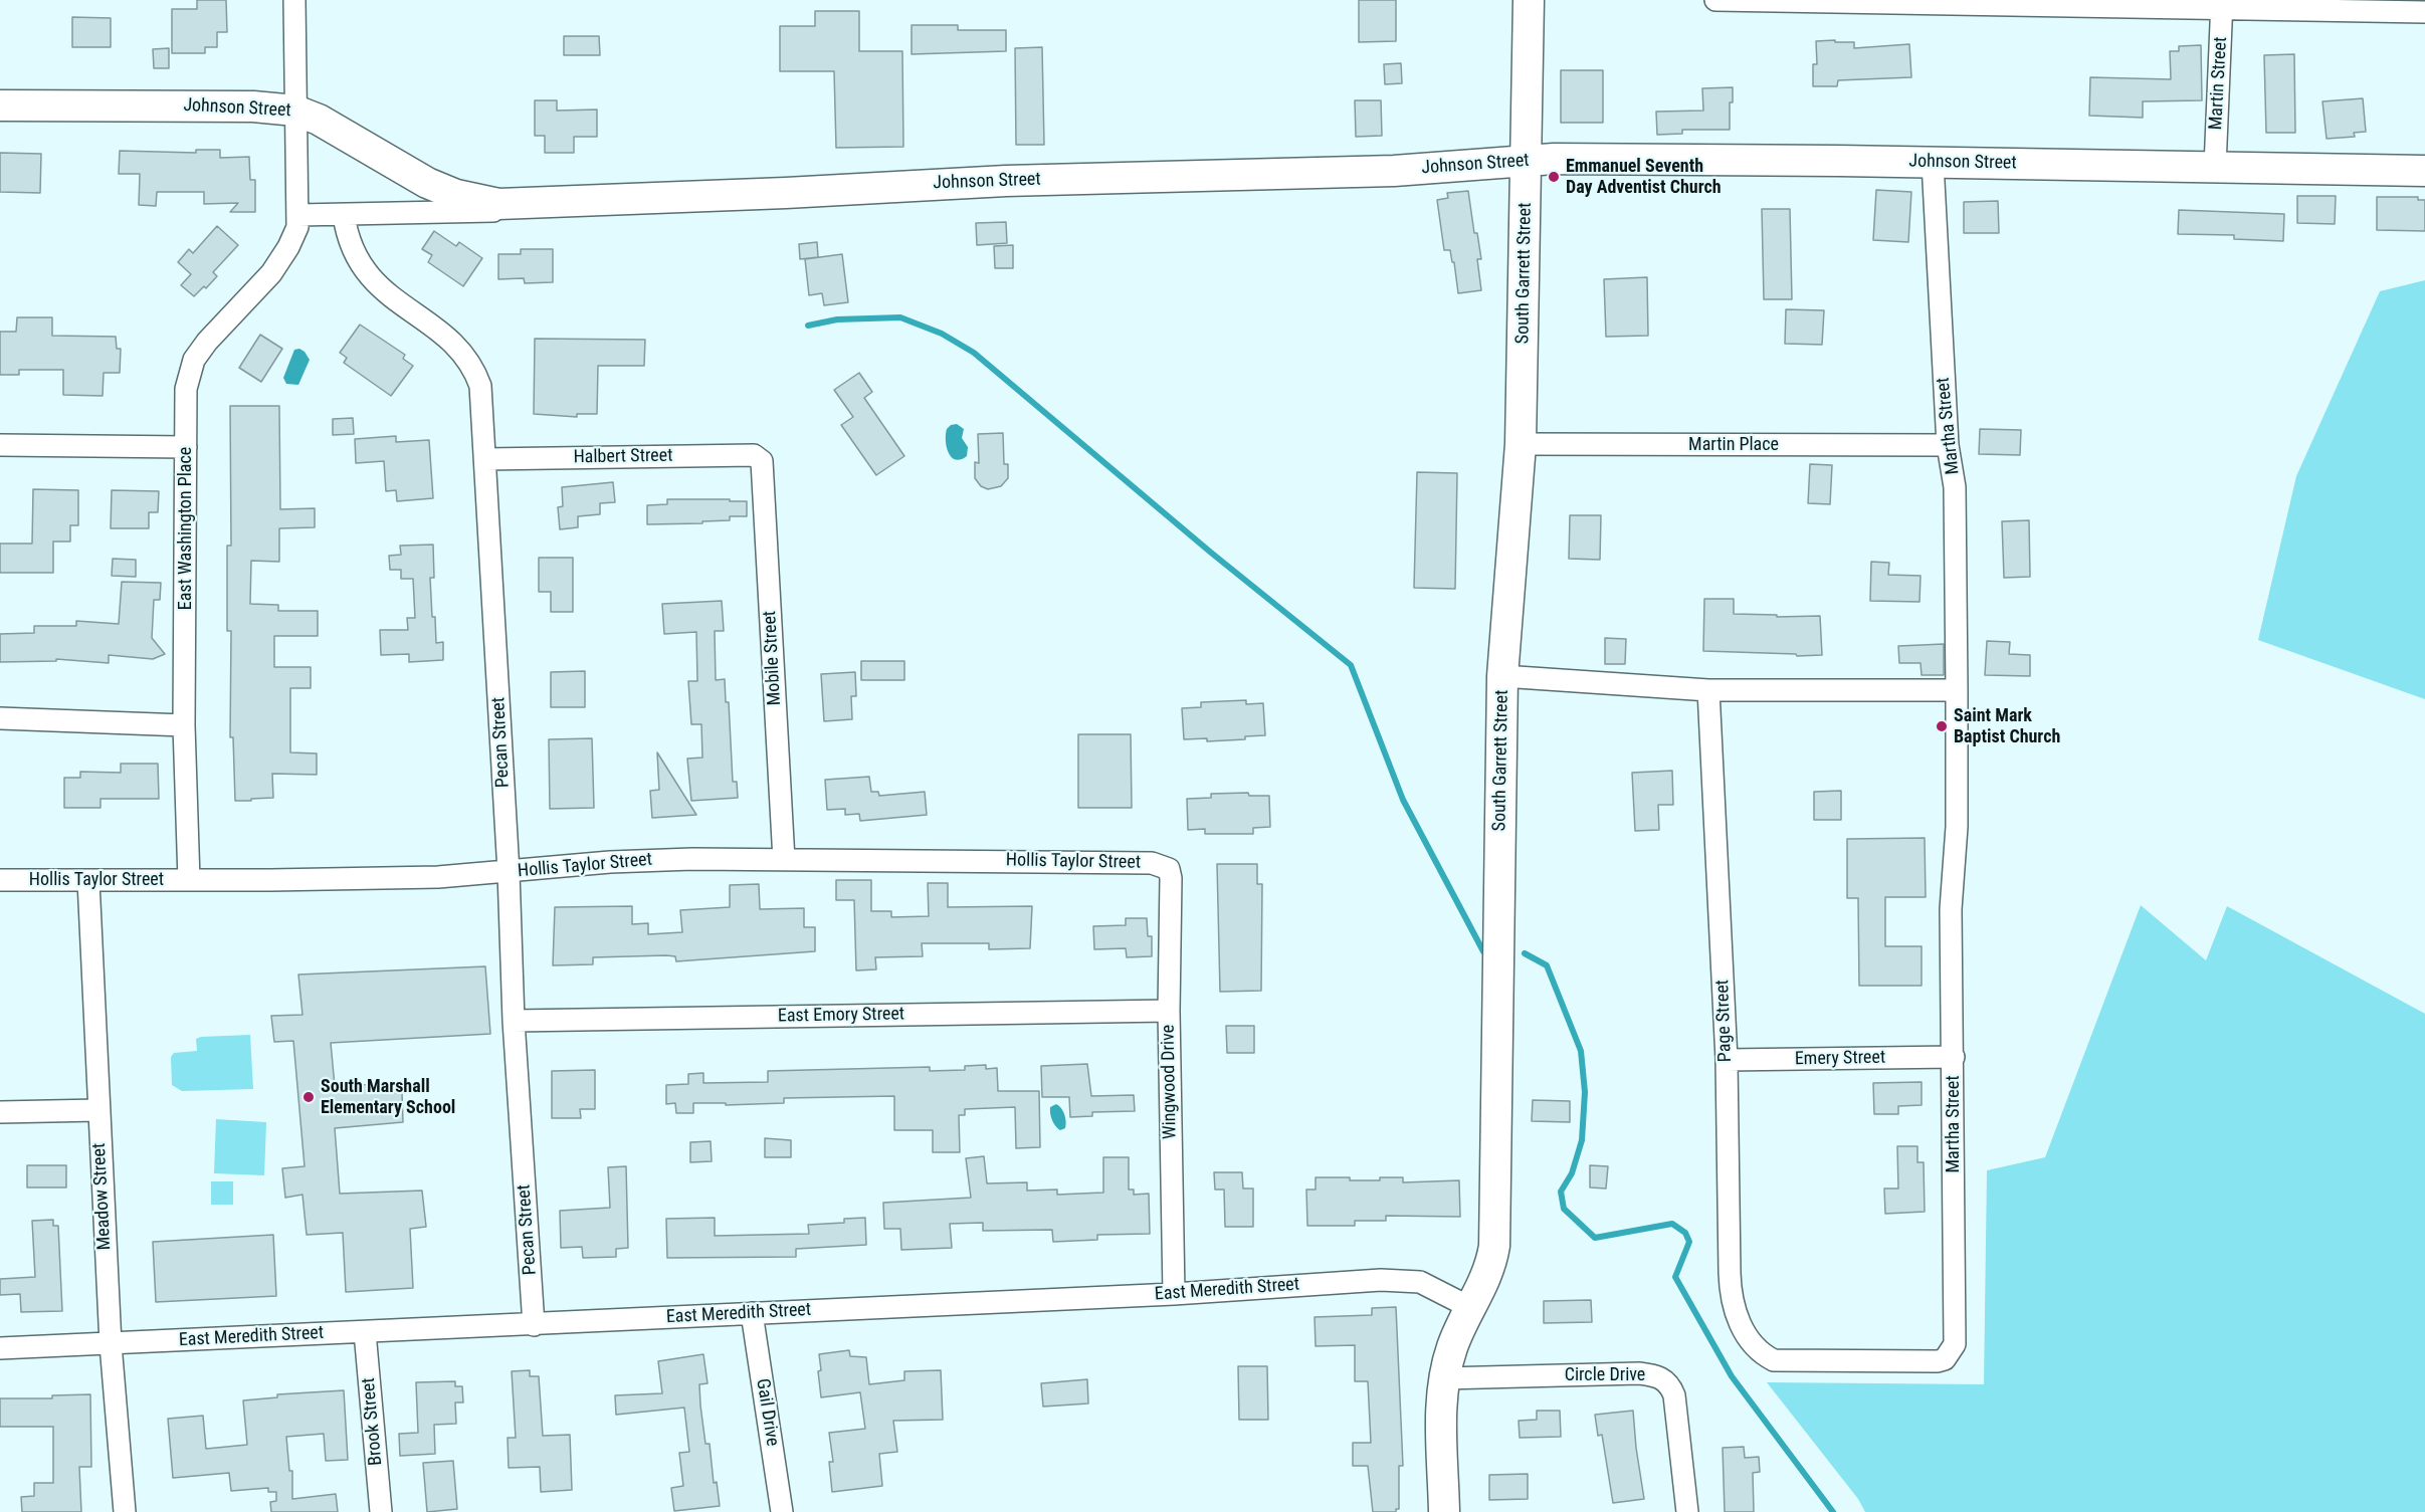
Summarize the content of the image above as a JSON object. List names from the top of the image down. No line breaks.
{"streets":{"street":["Martin Street","Johnson Street","South Garrett Street","Martha Street","Martin Place","Halbert Street","East Washington Place","Mobile Street","Pecan Street","Hollis Taylor Street","East Emory Street","Page Street","Emery Street","Wingwood Drive","Meadow Street","East Meredith Street","Circle Drive","Gail Drive","Brook Street"]},"crossings":[["Martin Street","Johnson Street"],["Johnson Street","South Garrett Street"],["Johnson Street","Martha Street"],["Johnson Street","East Washington Place"],["Johnson Street","Pecan Street"],["South Garrett Street","Martin Place"],["South Garrett Street","East Meredith Street"],["South Garrett Street","Circle Drive"],["Martha Street","Martin Place"],["Martha Street","Page Street"],["Martha Street","Emery Street"],["Halbert Street","Mobile Street"],["Halbert Street","Pecan Street"],["East Washington Place","Hollis Taylor Street"],["Mobile Street","Hollis Taylor Street"],["Pecan Street","Hollis Taylor Street"],["Pecan Street","East Emory Street"],["Pecan Street","East Meredith Street"],["Hollis Taylor Street","Wingwood Drive"],["Hollis Taylor Street","Meadow Street"],["East Emory Street","Wingwood Drive"],["Page Street","Emery Street"],["Wingwood Drive","East Meredith Street"],["Meadow Street","East Meredith Street"],["East Meredith Street","Gail Drive"],["East Meredith Street","Brook Street"]],"places":["Emmanuel Seventh Day Adventist Church","Saint Mark Baptist Church","South Marshall Elementary School"]}
